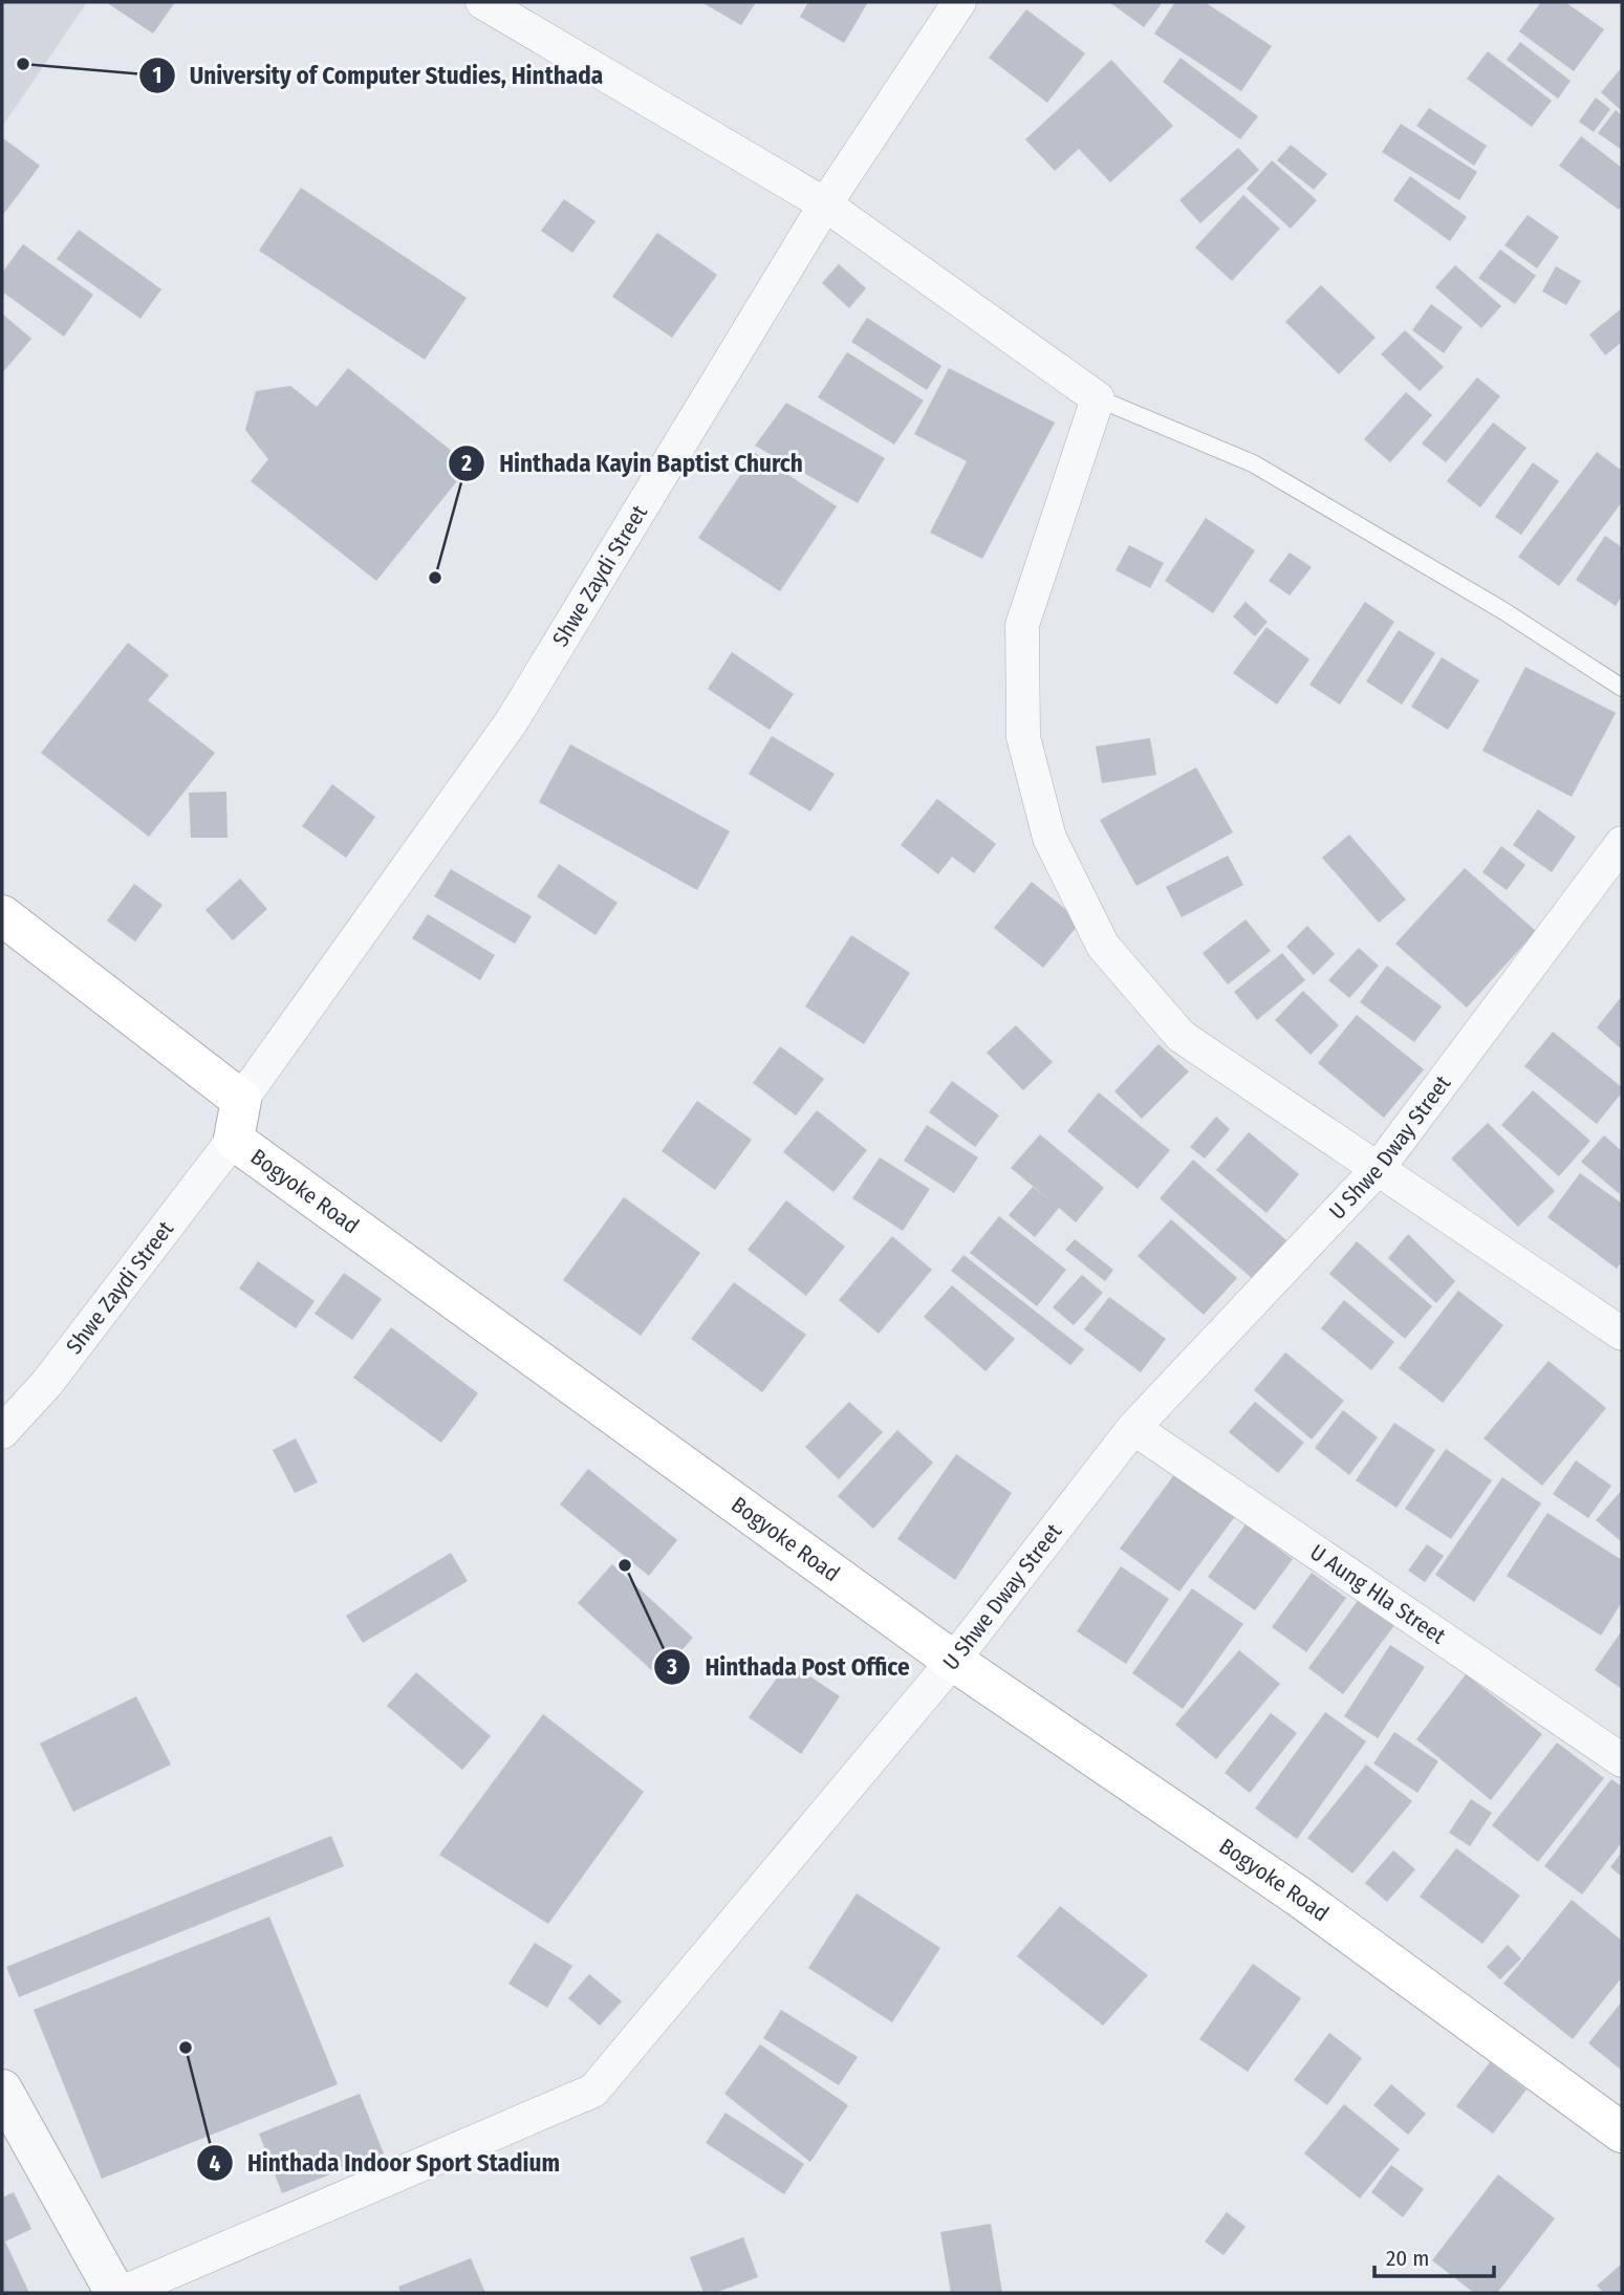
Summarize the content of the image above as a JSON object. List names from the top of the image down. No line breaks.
{"streets":{"main road":["Bogyoke Road"],"street":["Shwe Zaydi Street","U Shwe Dway Street","U Aung Hla Street"]},"crossings":[["Shwe Zaydi Street","Bogyoke Road"],["U Shwe Dway Street","Bogyoke Road"],["U Shwe Dway Street","U Aung Hla Street"]],"places":["University of Computer Studies, Hinthada","Hinthada Kayin Baptist Church","Hinthada Post Office","Hinthada Indoor Sport Stadium"],"scale_bar":"20 m"}
